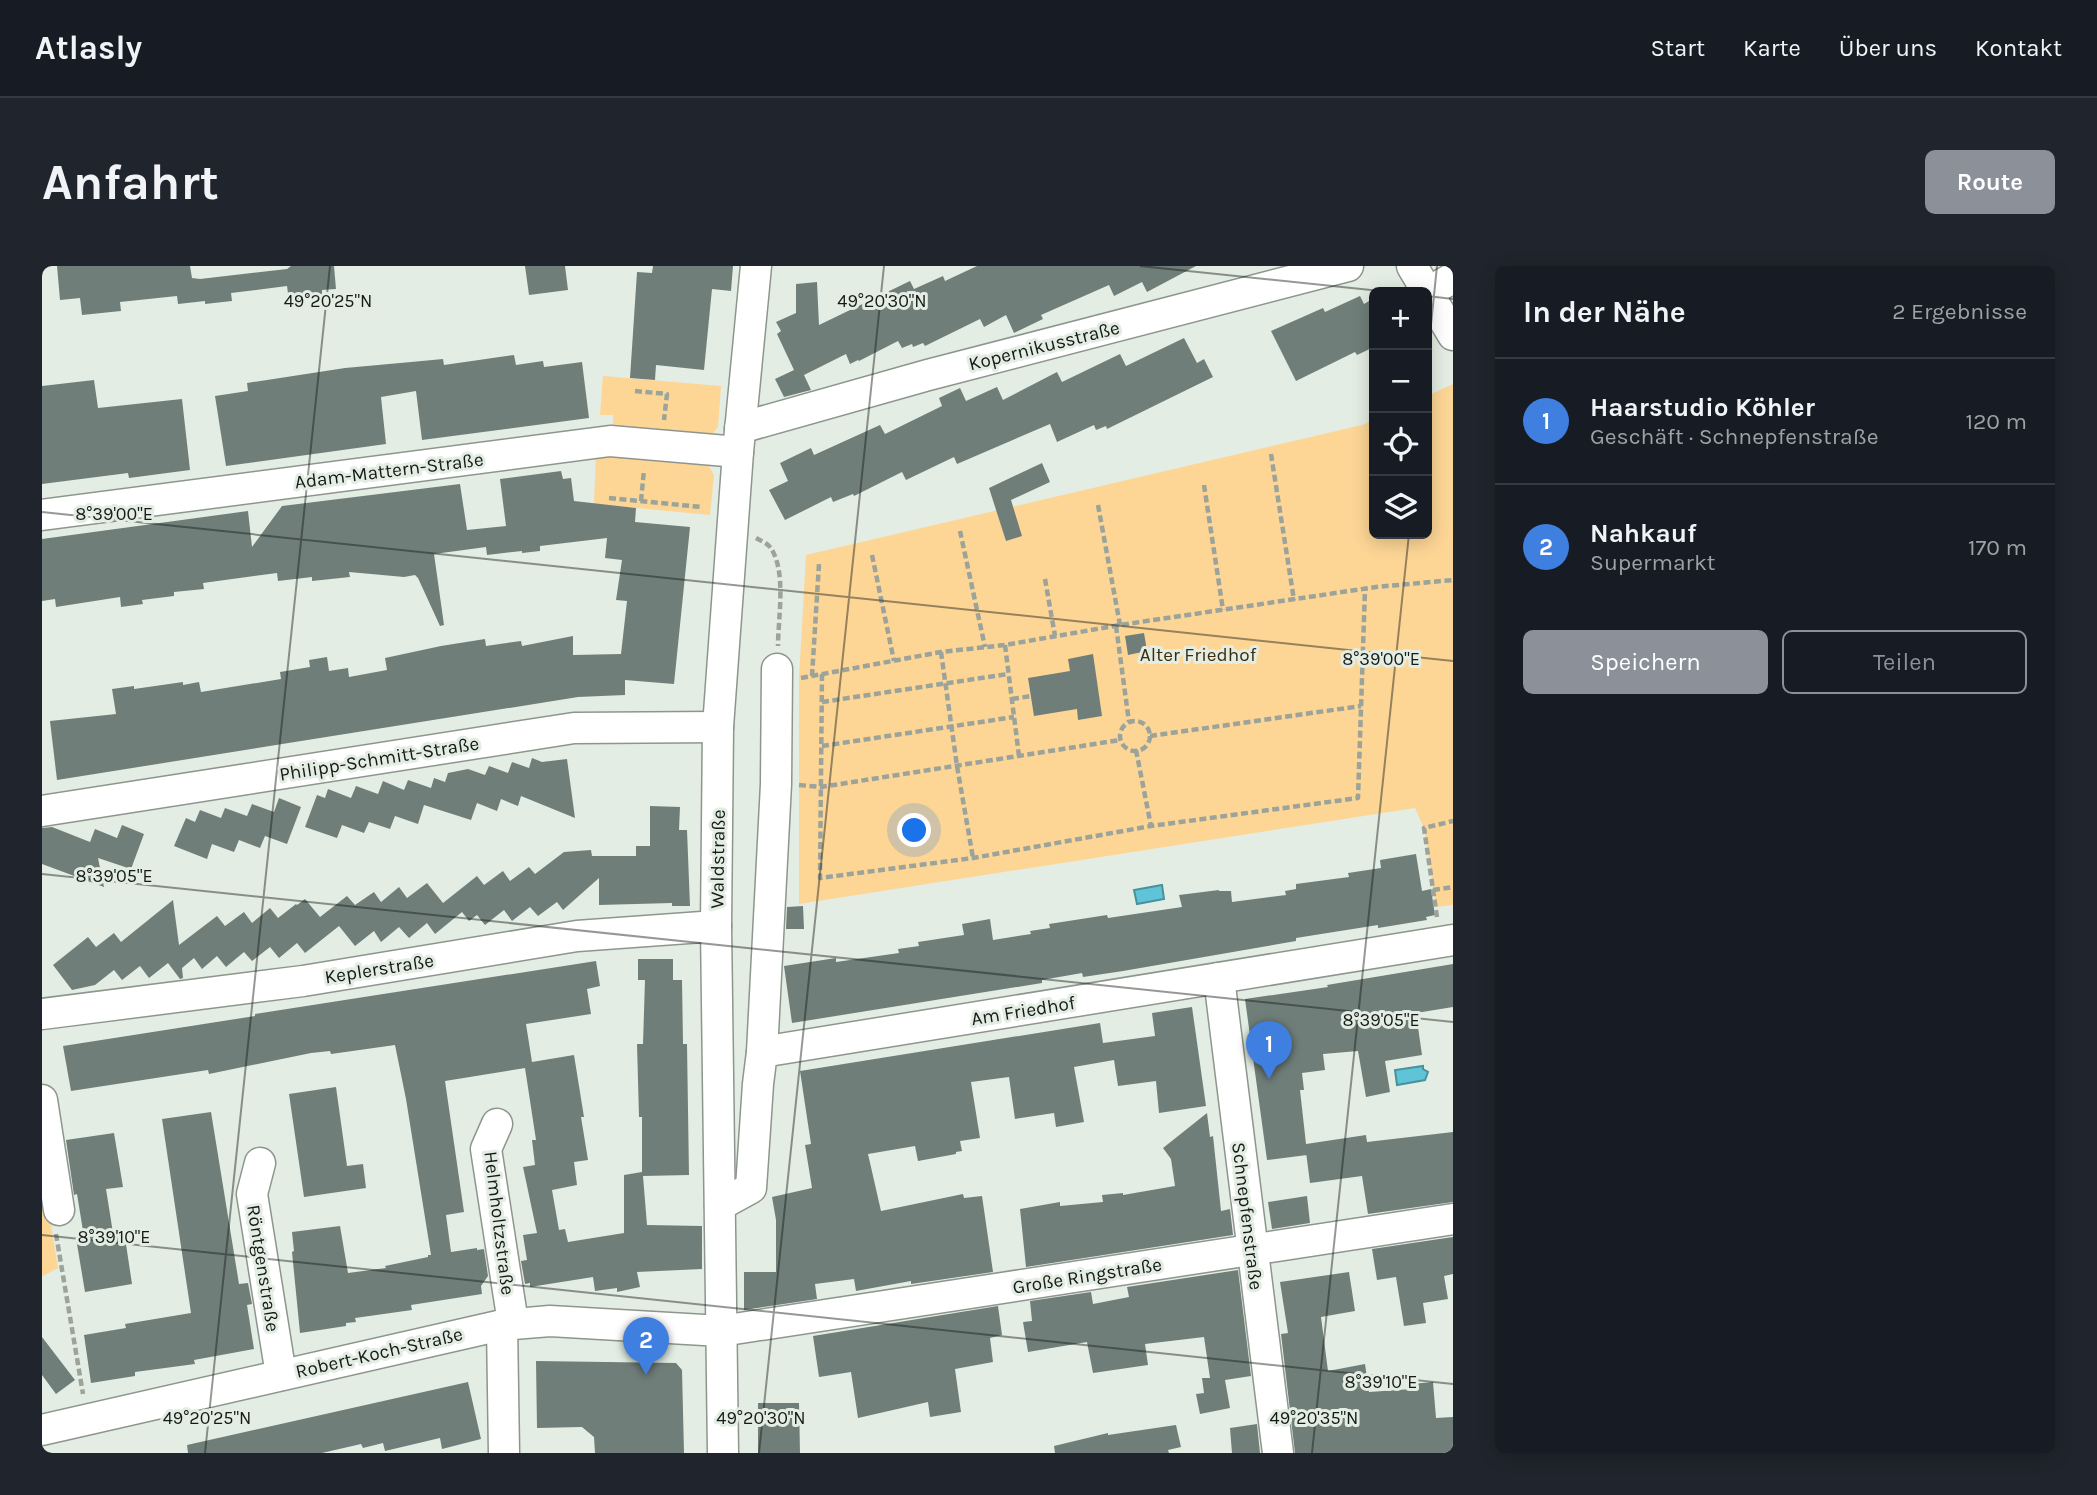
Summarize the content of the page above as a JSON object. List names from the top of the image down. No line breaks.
{"streets":{"street":["Kopernikusstraße","Adam-Mattern-Straße","Philipp-Schmitt-Straße","Waldstraße","Keplerstraße","Am Friedhof","Schnepfenstraße","Helmholtzstraße","Röntgenstraße","Große Ringstraße","Robert-Koch-Straße"]},"crossings":[["Kopernikusstraße","Adam-Mattern-Straße"],["Kopernikusstraße","Waldstraße"],["Adam-Mattern-Straße","Waldstraße"],["Philipp-Schmitt-Straße","Waldstraße"],["Waldstraße","Keplerstraße"],["Waldstraße","Große Ringstraße"],["Waldstraße","Robert-Koch-Straße"],["Am Friedhof","Schnepfenstraße"],["Schnepfenstraße","Große Ringstraße"],["Helmholtzstraße","Robert-Koch-Straße"],["Röntgenstraße","Robert-Koch-Straße"],["Große Ringstraße","Robert-Koch-Straße"]],"parks":["Alter Friedhof"],"page":{"header":"Atlasly","nav":["Start","Karte","Über uns","Kontakt"],"buttons":["Route",["Speichern","Teilen"]],"title":"Anfahrt","heading":["In der Nähe","2 Ergebnisse"],"map_buttons":["+","−"],"list":[{"mark":"1","name":"Haarstudio Köhler","note":"Geschäft · Schnepfenstraße","value":"120 m"},{"mark":"2","name":"Nahkauf","note":"Supermarkt","value":"170 m"}],"pins":["1","2"]},"coordinates":["49°20'25\"N","49°20'30\"N","8°39'00\"E","8°39'05\"E","8°39'10\"E","49°20'35\"N"]}
